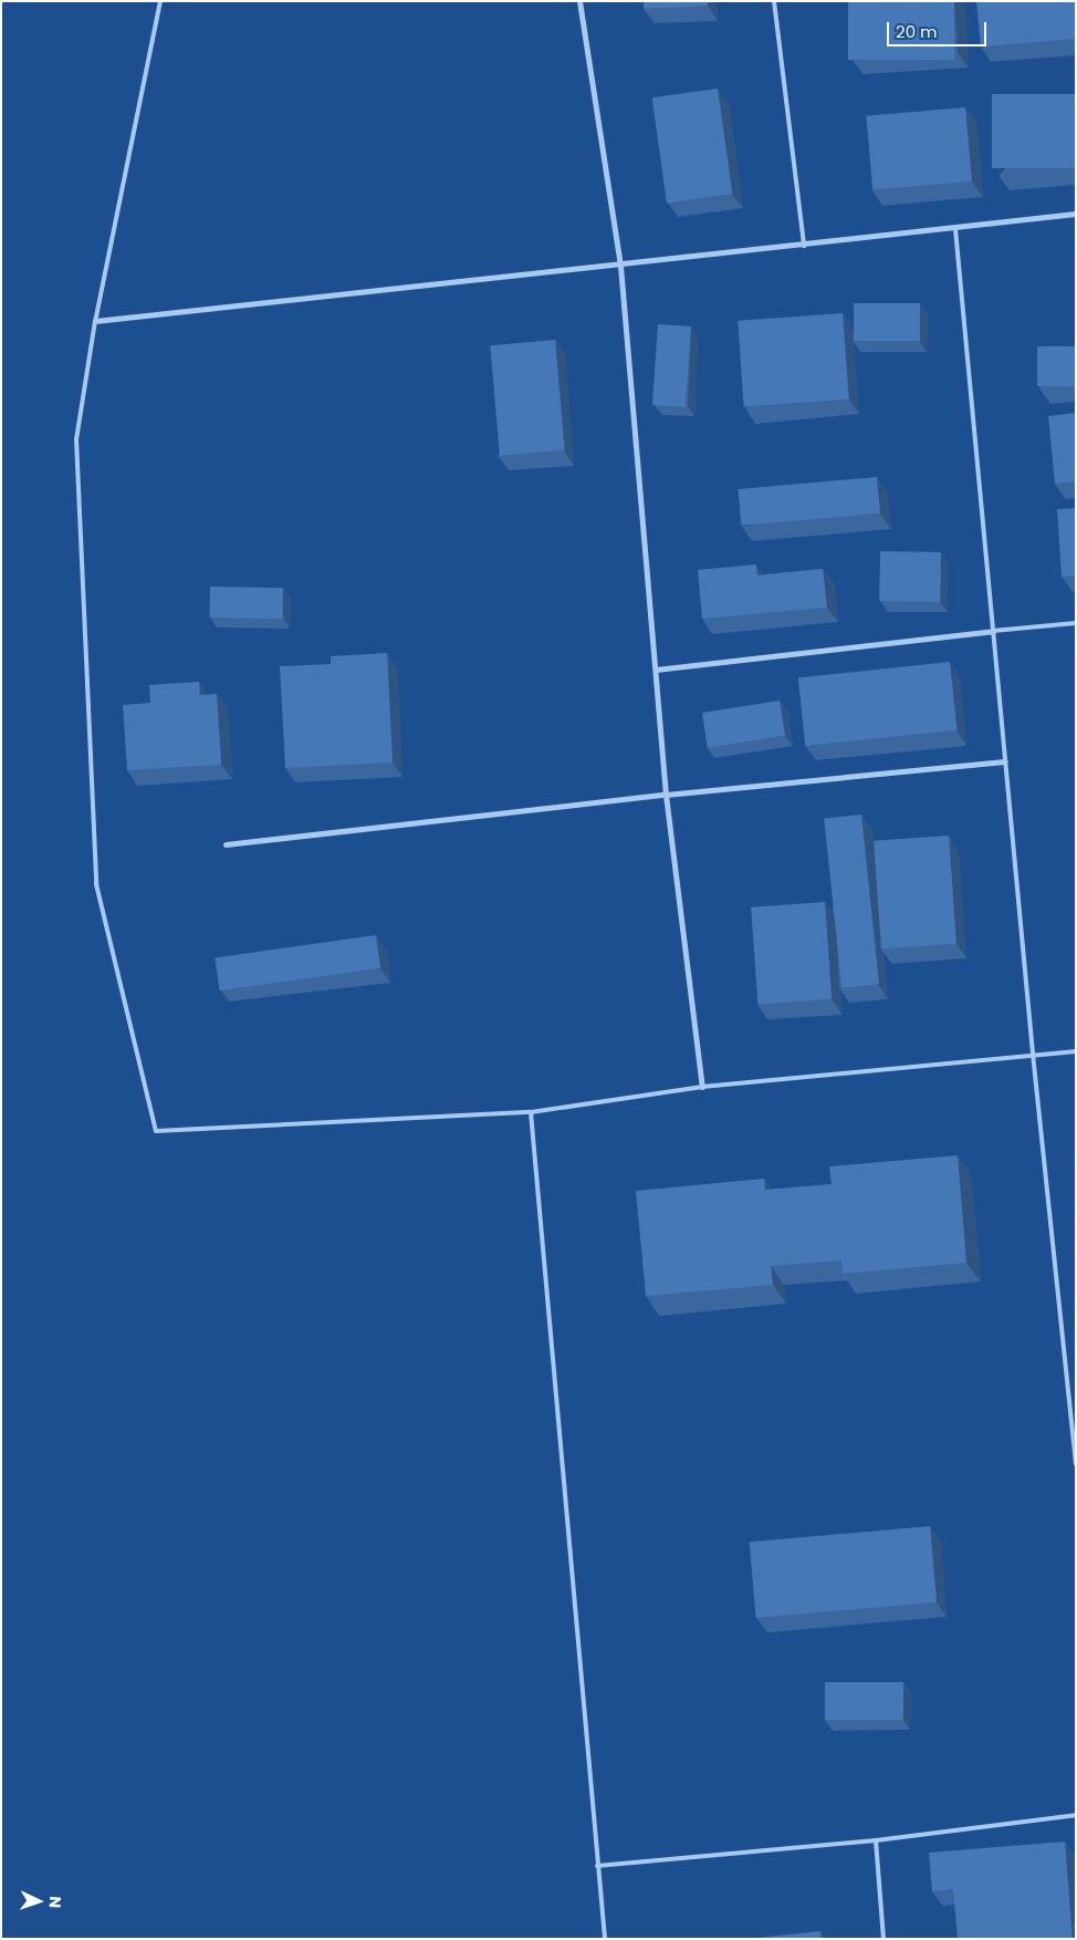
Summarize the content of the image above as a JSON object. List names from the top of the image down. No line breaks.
{"scale_bar":"20 m","north":"right"}
